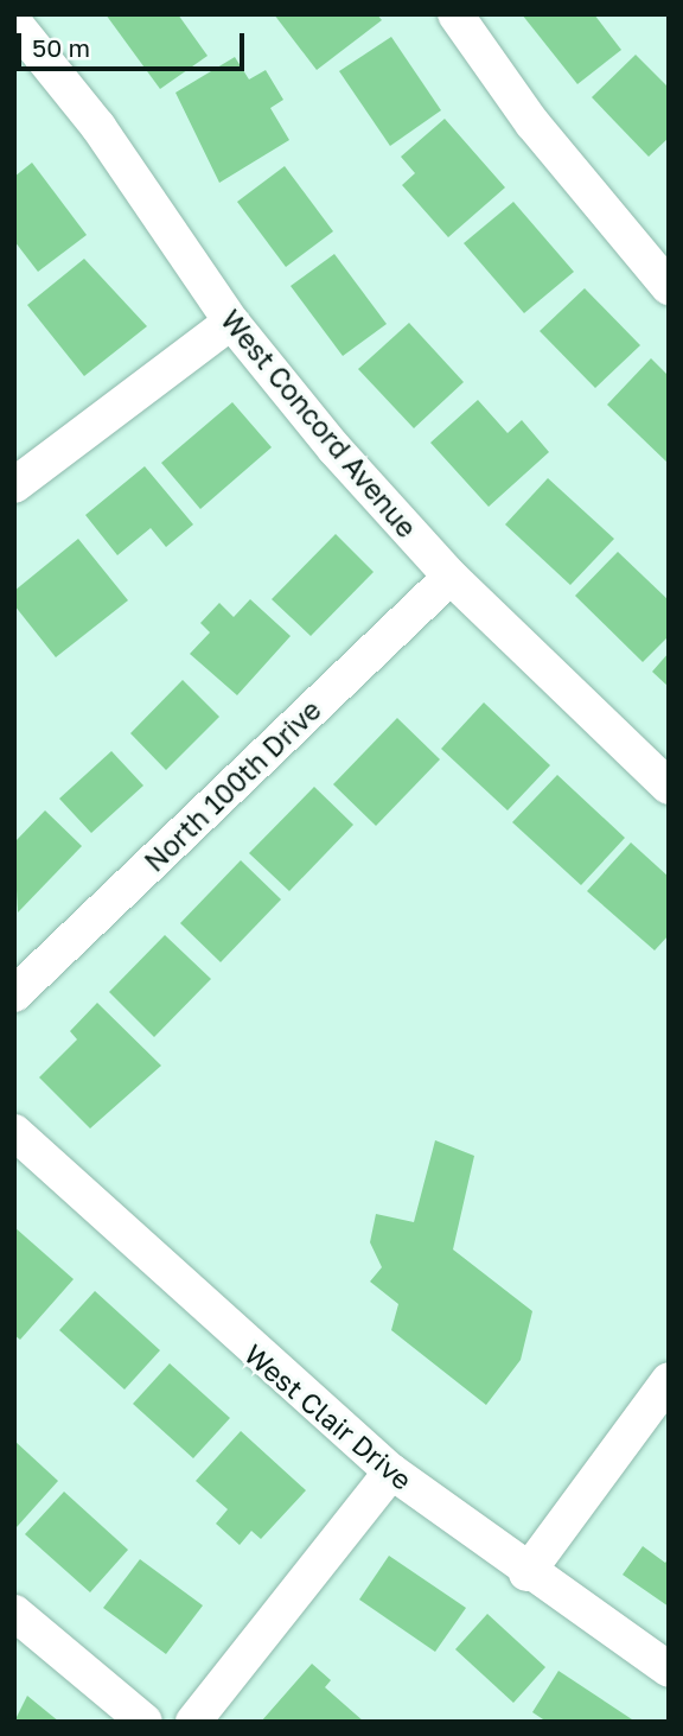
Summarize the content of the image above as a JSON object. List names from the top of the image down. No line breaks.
{"streets":{"street":["West Concord Avenue","North 100th Drive","West Clair Drive"]},"crossings":[["West Concord Avenue","North 100th Drive"]],"scale_bar":"50 m"}
